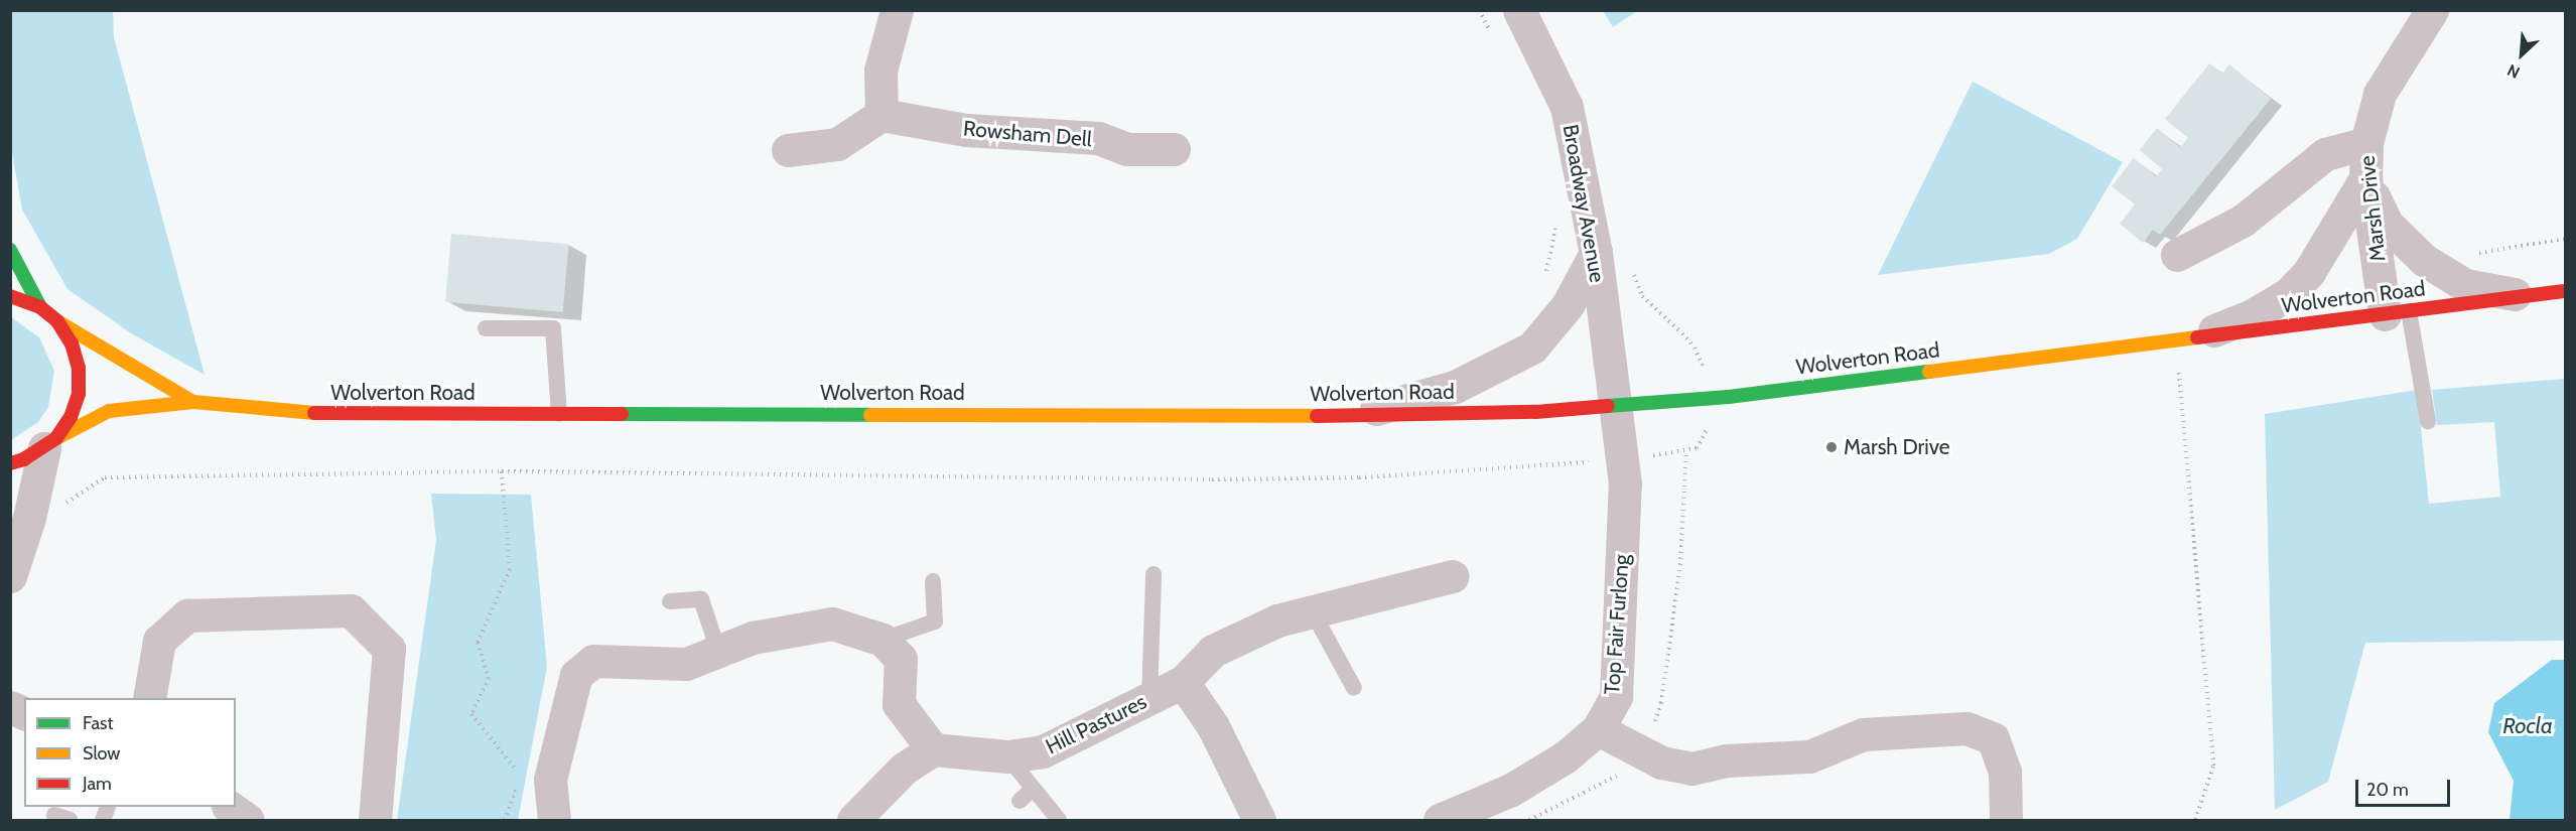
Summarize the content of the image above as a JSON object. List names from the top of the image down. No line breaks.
{"streets":{"street":["Rowsham Dell","Broadway Avenue","Marsh Drive","Wolverton Road","Top Fair Furlong","Hill Pastures"]},"crossings":[["Broadway Avenue","Wolverton Road"],["Broadway Avenue","Top Fair Furlong"],["Marsh Drive","Wolverton Road"],["Wolverton Road","Top Fair Furlong"]],"water":["Rocla"],"places":["Marsh Drive"],"legend":["Fast","Slow","Jam"],"scale_bar":"20 m","north":"bottom left"}
